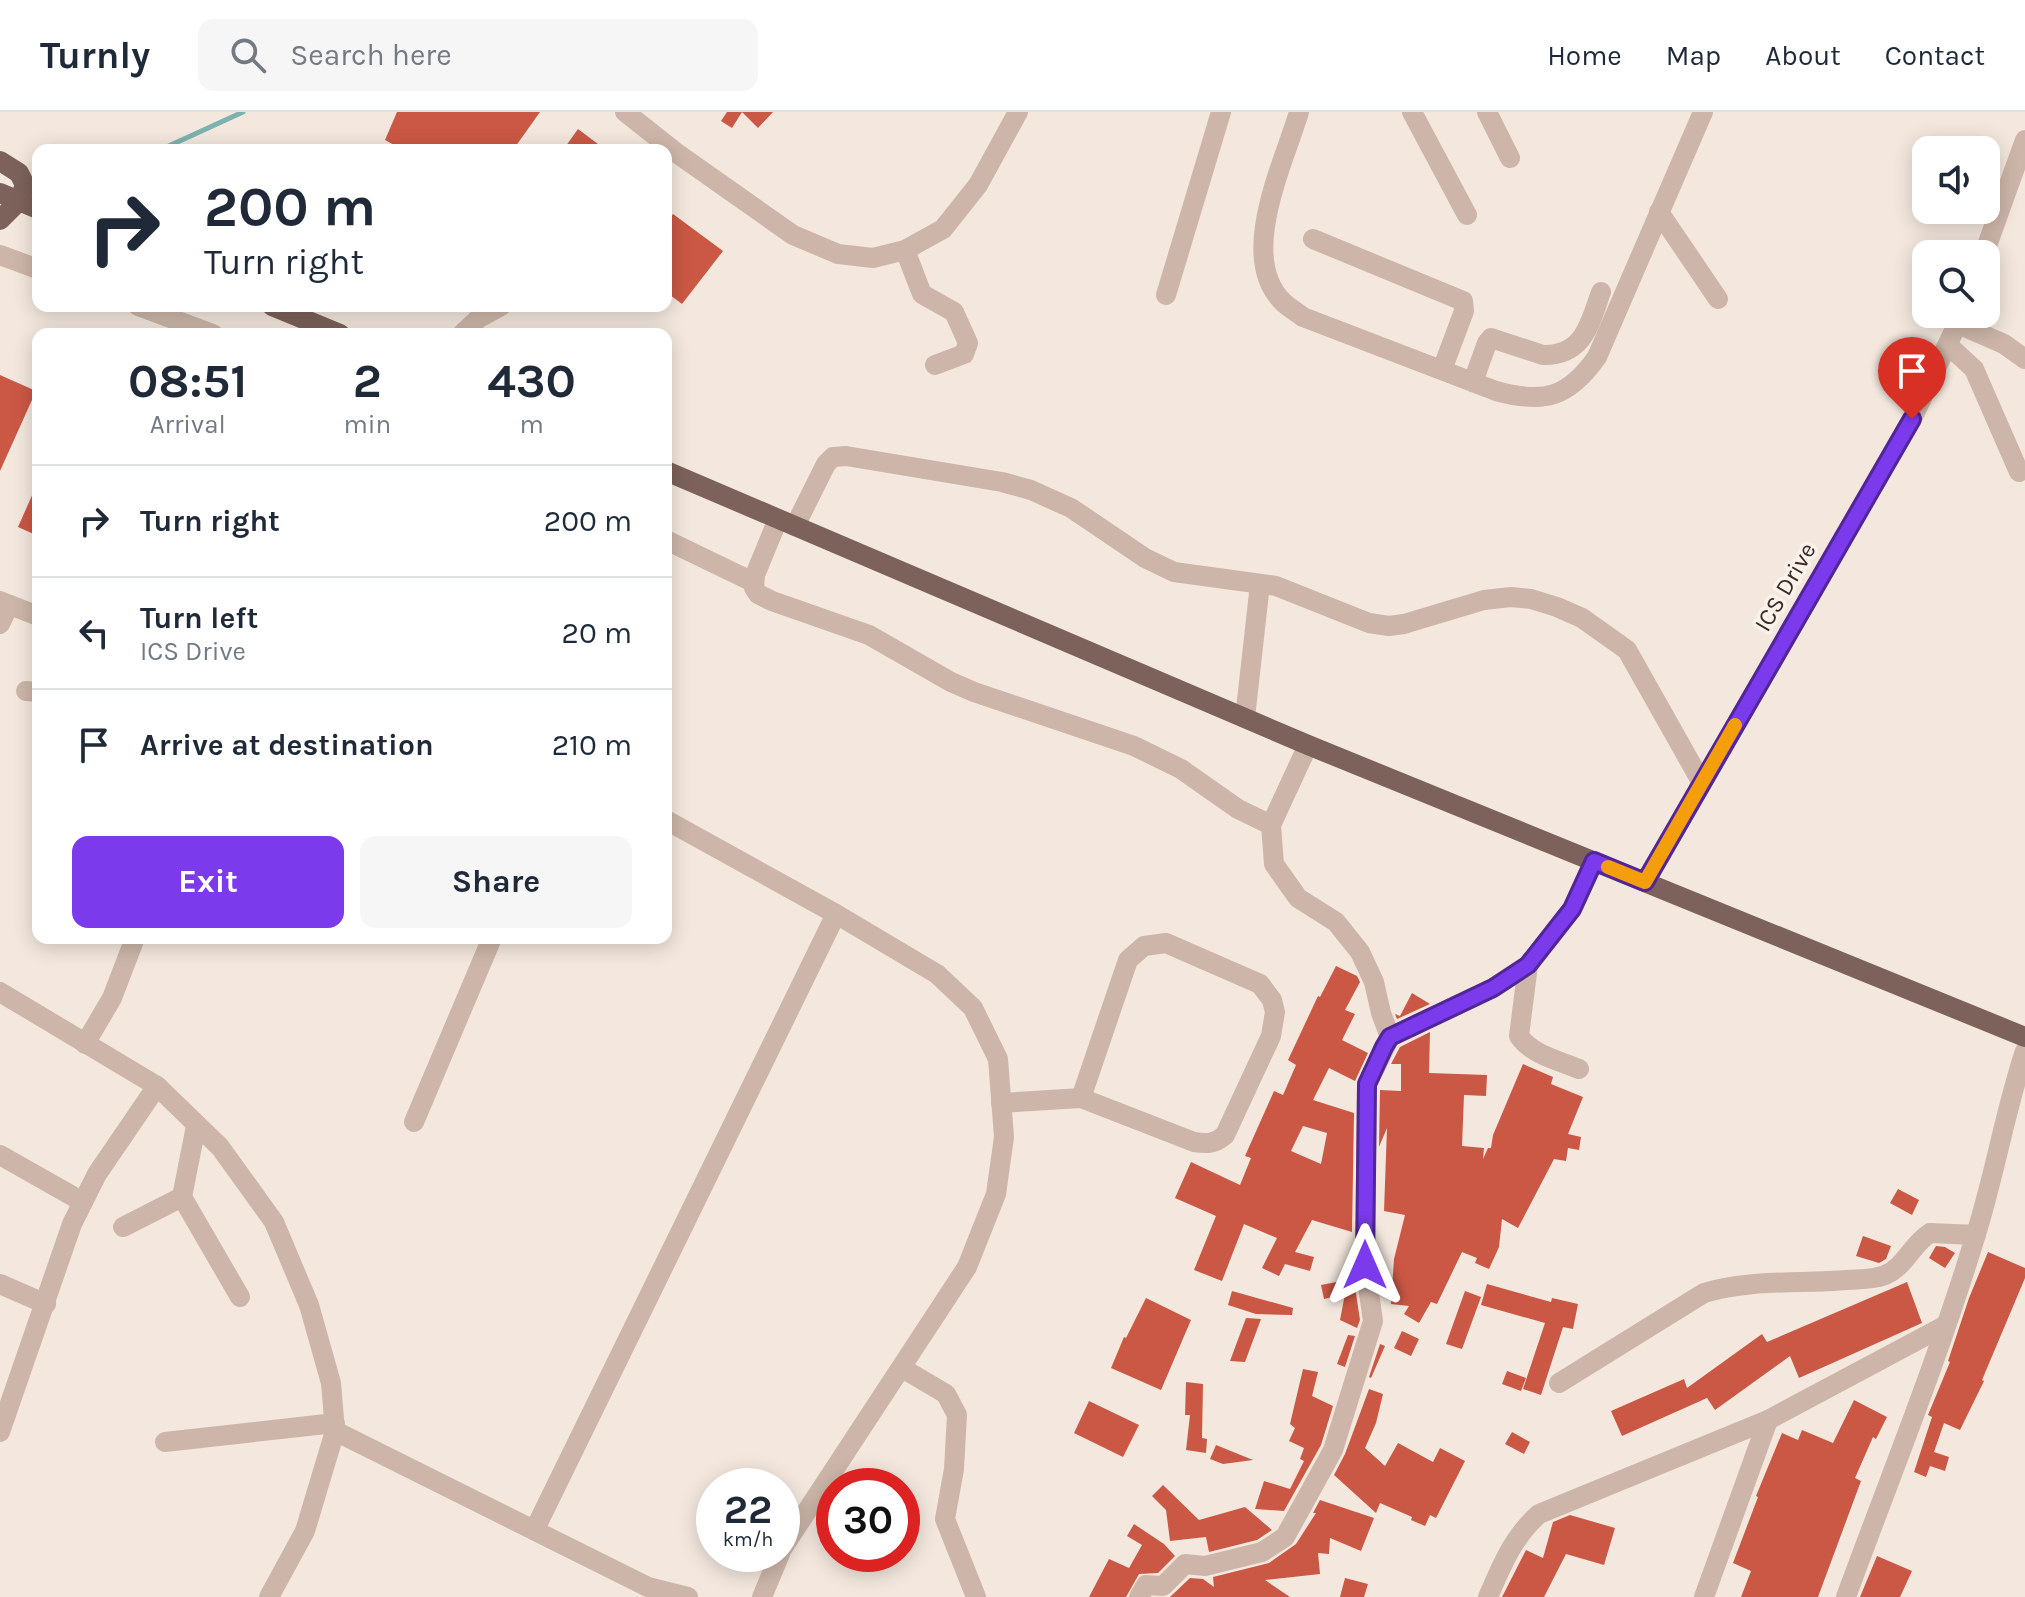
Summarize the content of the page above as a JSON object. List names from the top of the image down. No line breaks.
{"streets":{"street":["ICS Drive"]},"page":{"header":"Turnly","search":"Search here","nav":["Home","Map","About","Contact"],"turn":["200 m","Turn right"],"eta":["08:51","Arrival","2","min","430","m"],"list":[{"name":"Turn right","value":"200 m"},{"name":"Turn left","note":"ICS Drive","value":"20 m"},{"name":"Arrive at destination","value":"210 m"}],"buttons":["Exit","Share"],"speed":"22 km/h","limit":"30"}}
